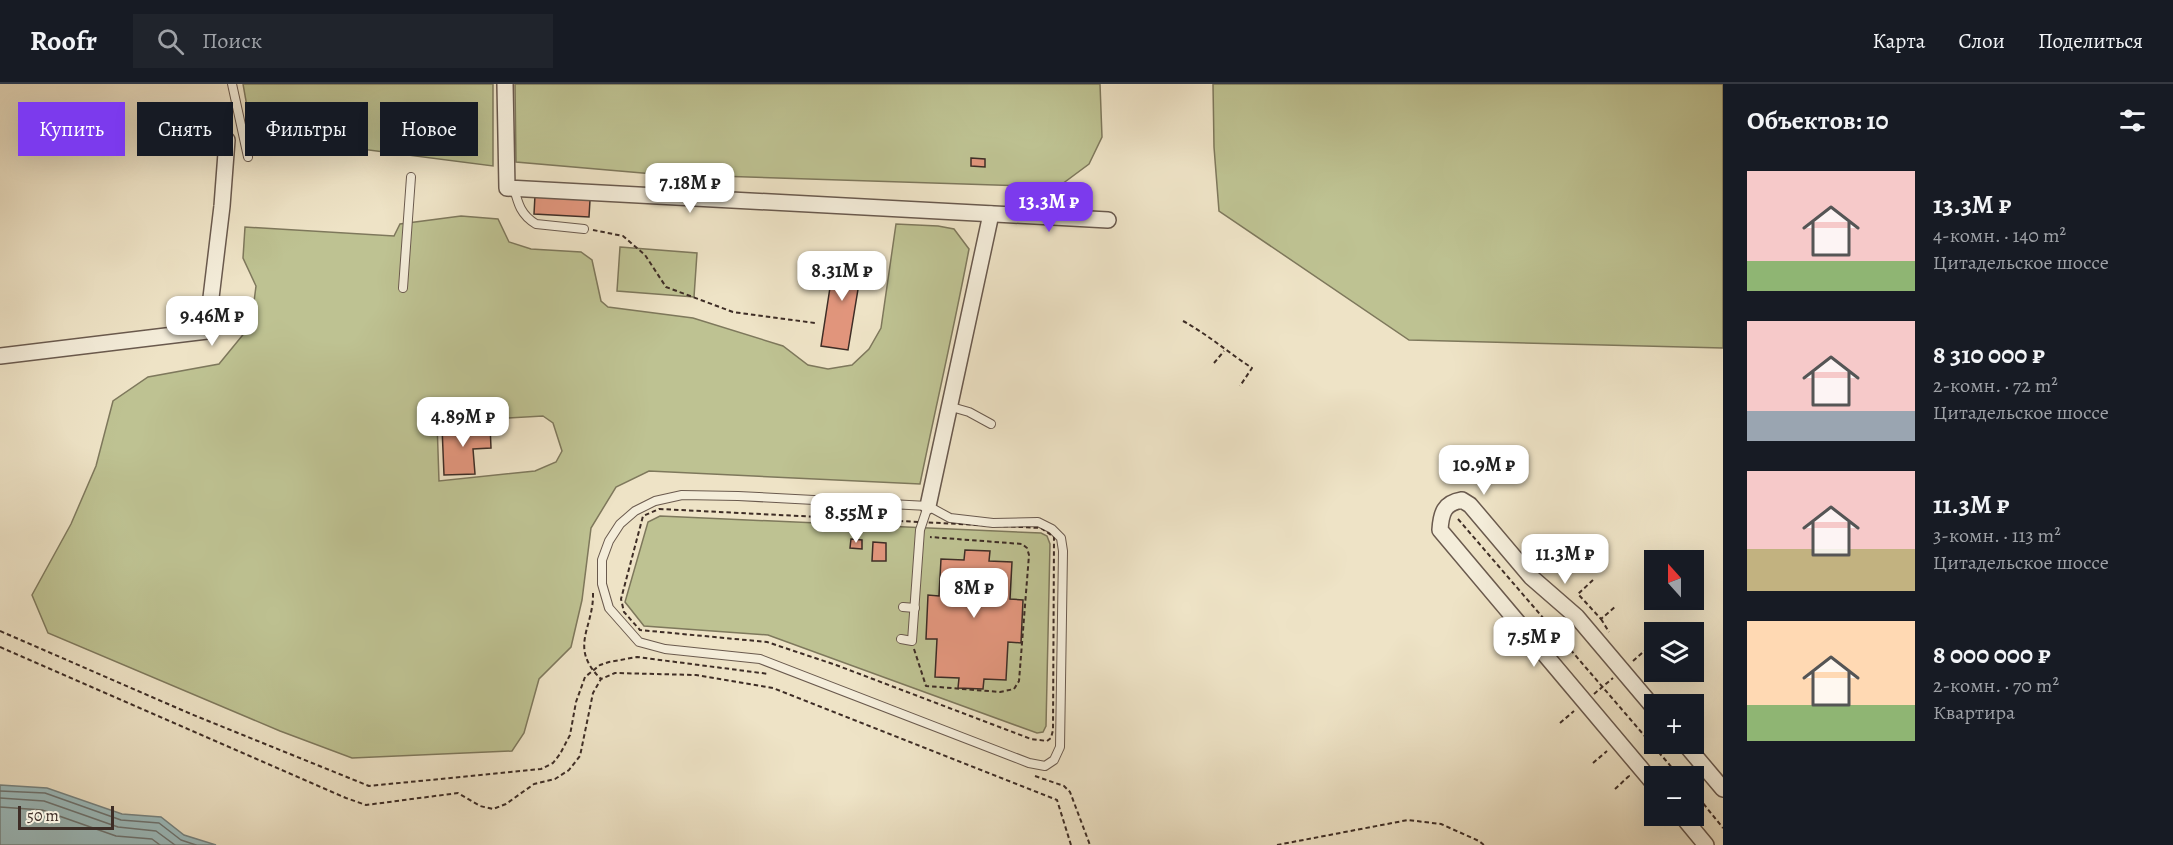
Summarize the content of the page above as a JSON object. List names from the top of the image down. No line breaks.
{"scale_bar":"50 m","north":"top","page":{"header":"Roofr","search":"Поиск","nav":["Карта","Слои","Поделиться"],"heading":"Объектов: 10","chip":["Купить","Снять","Фильтры","Новое"],"list":[{"name":"13.3M ₽","note":"4-комн. · 140 m² · Цитадельское шоссе"},{"name":"8 310 000 ₽","note":"2-комн. · 72 m² · Цитадельское шоссе"},{"name":"11.3M ₽","note":"3-комн. · 113 m² · Цитадельское шоссе"},{"name":"8 000 000 ₽","note":"2-комн. · 70 m² · Квартира"}],"price":["7.18M ₽","13.3M ₽","8.31M ₽","9.46M ₽","4.89M ₽","10.9M ₽","8.55M ₽","11.3M ₽","8M ₽","7.5M ₽"],"map_buttons":["+","−"],"scale":"50 m"}}
